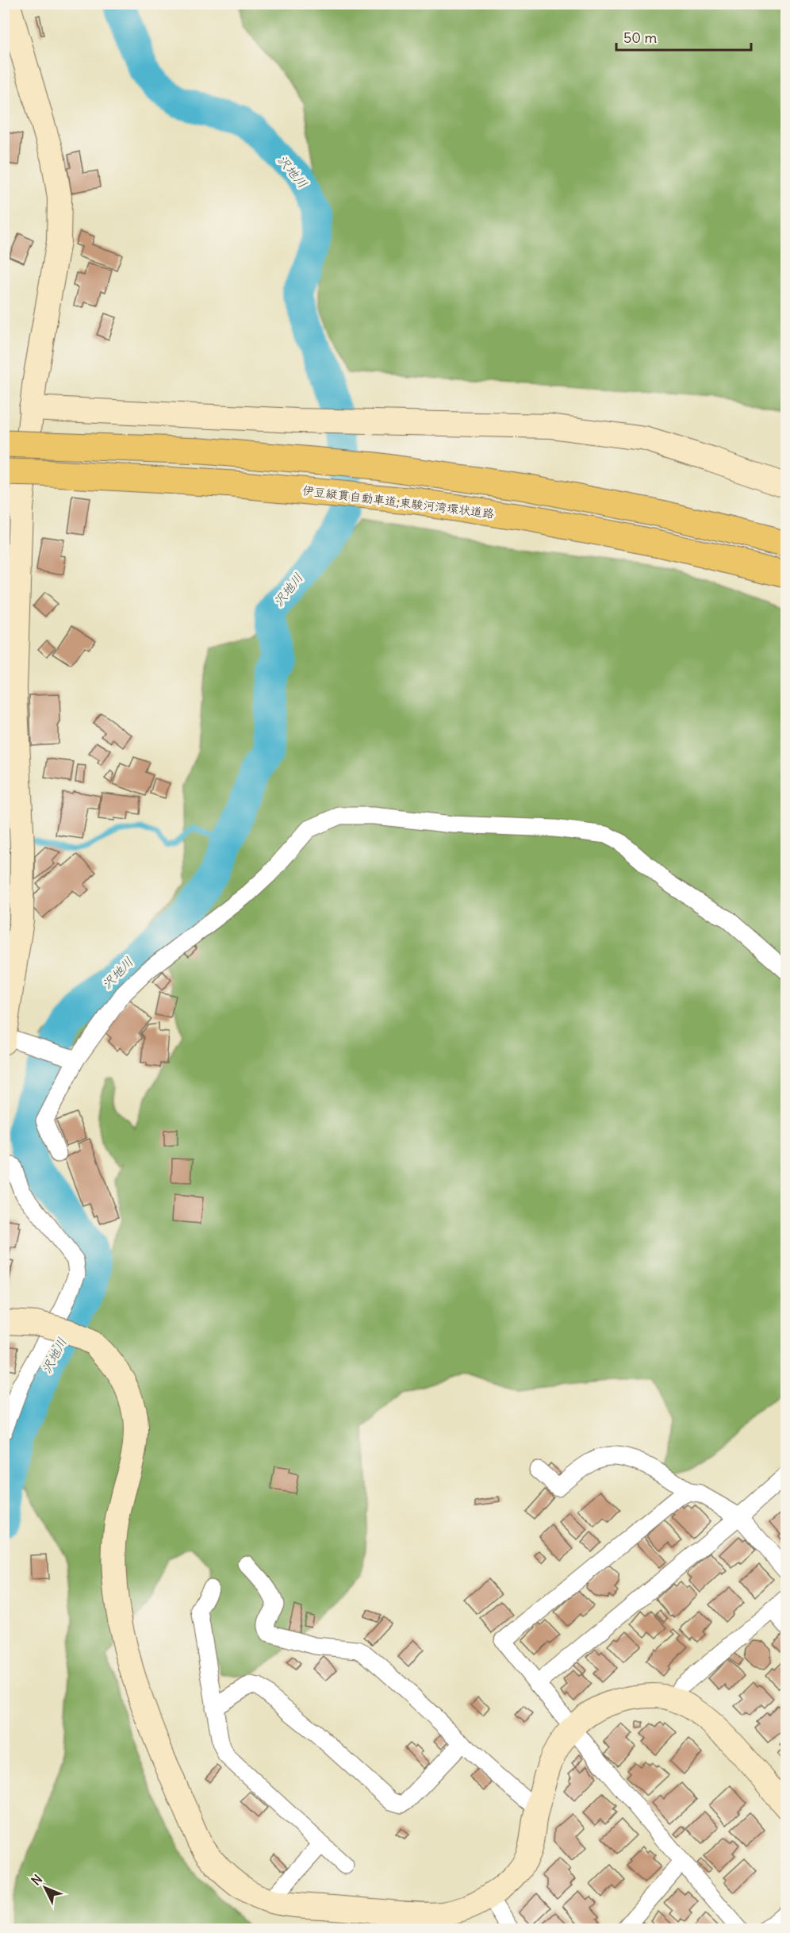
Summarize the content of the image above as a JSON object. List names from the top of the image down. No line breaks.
{"streets":{"highway":["伊豆縦貫自動車道;東駿河湾環状道路"]},"water":["沢地川"],"scale_bar":"50 m","north":"top left"}
